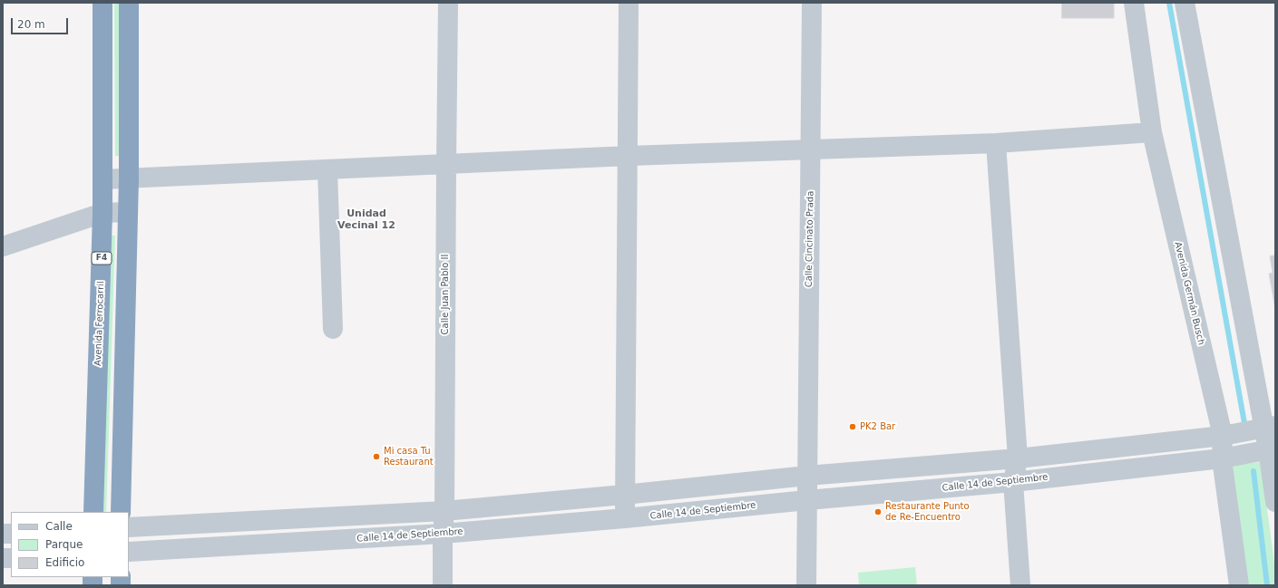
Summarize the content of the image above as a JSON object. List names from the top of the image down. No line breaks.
{"streets":{"highway":["F4","Avenida Ferrocarril"],"street":["Calle Cincinato Prada","Avenida Germán Busch","Calle Juan Pablo II","Calle 14 de Septiembre"]},"crossings":[["Calle Cincinato Prada","Calle 14 de Septiembre"],["Avenida Germán Busch","Calle 14 de Septiembre"],["Calle Juan Pablo II","Calle 14 de Septiembre"]],"districts":["Unidad Vecinal 12"],"places":["PK2 Bar","Mi casa Tu Restaurant","Restaurante Punto de Re-Encuentro"],"legend":["Calle","Parque","Edificio"],"scale_bar":"20 m"}
